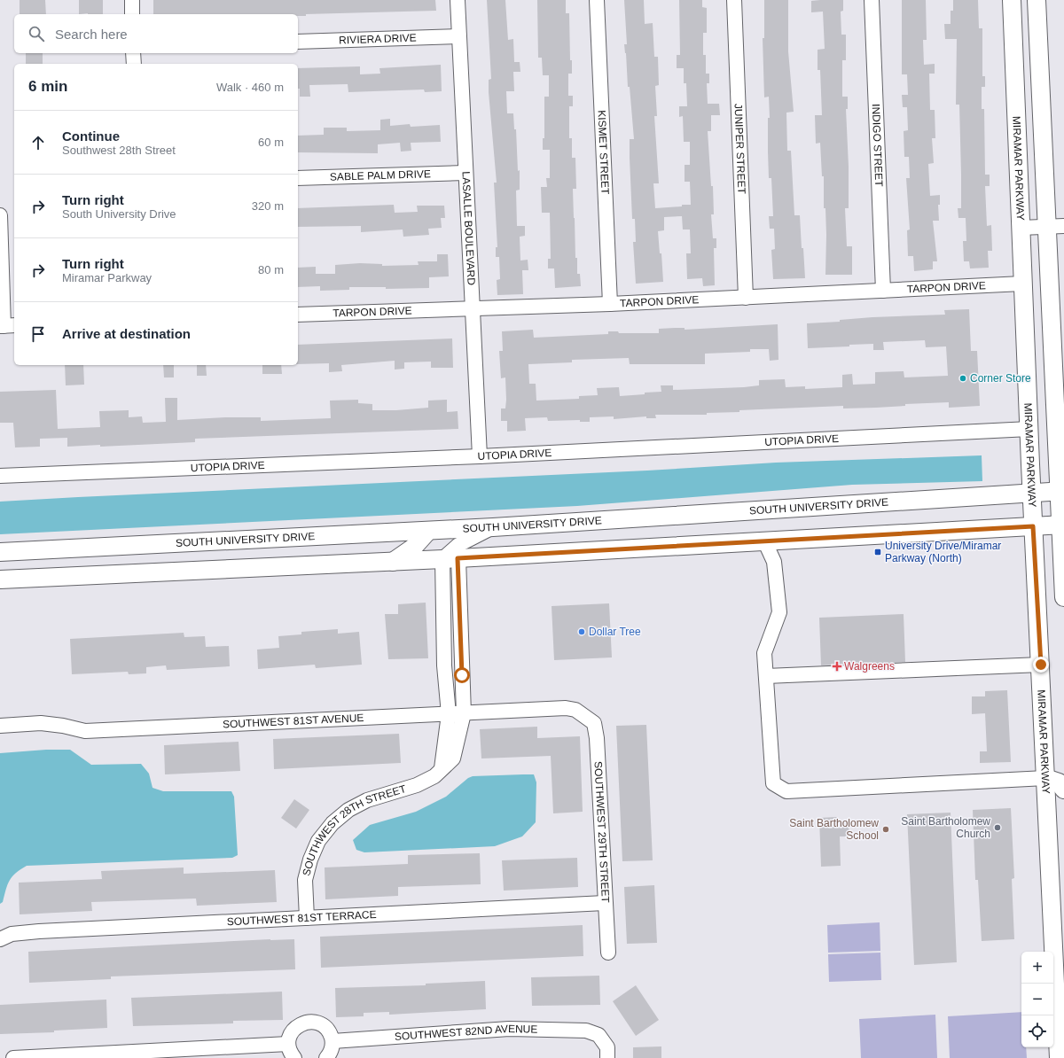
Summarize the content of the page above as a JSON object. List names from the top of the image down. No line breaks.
{"streets":{"main road":["MIRAMAR PARKWAY","SOUTH UNIVERSITY DRIVE"],"street":["RIVIERA DRIVE","INDIGO STREET","JUNIPER STREET","KISMET STREET","SABLE PALM DRIVE","LASALLE BOULEVARD","TARPON DRIVE","UTOPIA DRIVE","SOUTHWEST 81ST AVENUE","SOUTHWEST 29TH STREET","SOUTHWEST 28TH STREET","SOUTHWEST 81ST TERRACE","SOUTHWEST 82ND AVENUE"]},"crossings":[["RIVIERA DRIVE","LASALLE BOULEVARD"],["INDIGO STREET","TARPON DRIVE"],["JUNIPER STREET","TARPON DRIVE"],["KISMET STREET","TARPON DRIVE"],["MIRAMAR PARKWAY","TARPON DRIVE"],["MIRAMAR PARKWAY","UTOPIA DRIVE"],["MIRAMAR PARKWAY","SOUTH UNIVERSITY DRIVE"],["SABLE PALM DRIVE","LASALLE BOULEVARD"],["LASALLE BOULEVARD","TARPON DRIVE"],["LASALLE BOULEVARD","UTOPIA DRIVE"],["SOUTHWEST 81ST AVENUE","SOUTHWEST 29TH STREET"],["SOUTHWEST 81ST AVENUE","SOUTHWEST 28TH STREET"],["SOUTHWEST 29TH STREET","SOUTHWEST 81ST TERRACE"],["SOUTHWEST 28TH STREET","SOUTHWEST 81ST TERRACE"]],"places":{"other":["Corner Store","Dollar Tree","Saint Bartholomew Church","Saint Bartholomew School"],"transit":["University Drive/Miramar Parkway (North)"],"health":["Walgreens"]},"page":{"search":"Search here","heading":["6 min","Walk · 460 m"],"list":[["Continue","Southwest 28th Street","60 m"],["Turn right","South University Drive","320 m"],["Turn right","Miramar Parkway","80 m"],"Arrive at destination"],"map_buttons":["+","−"]}}
